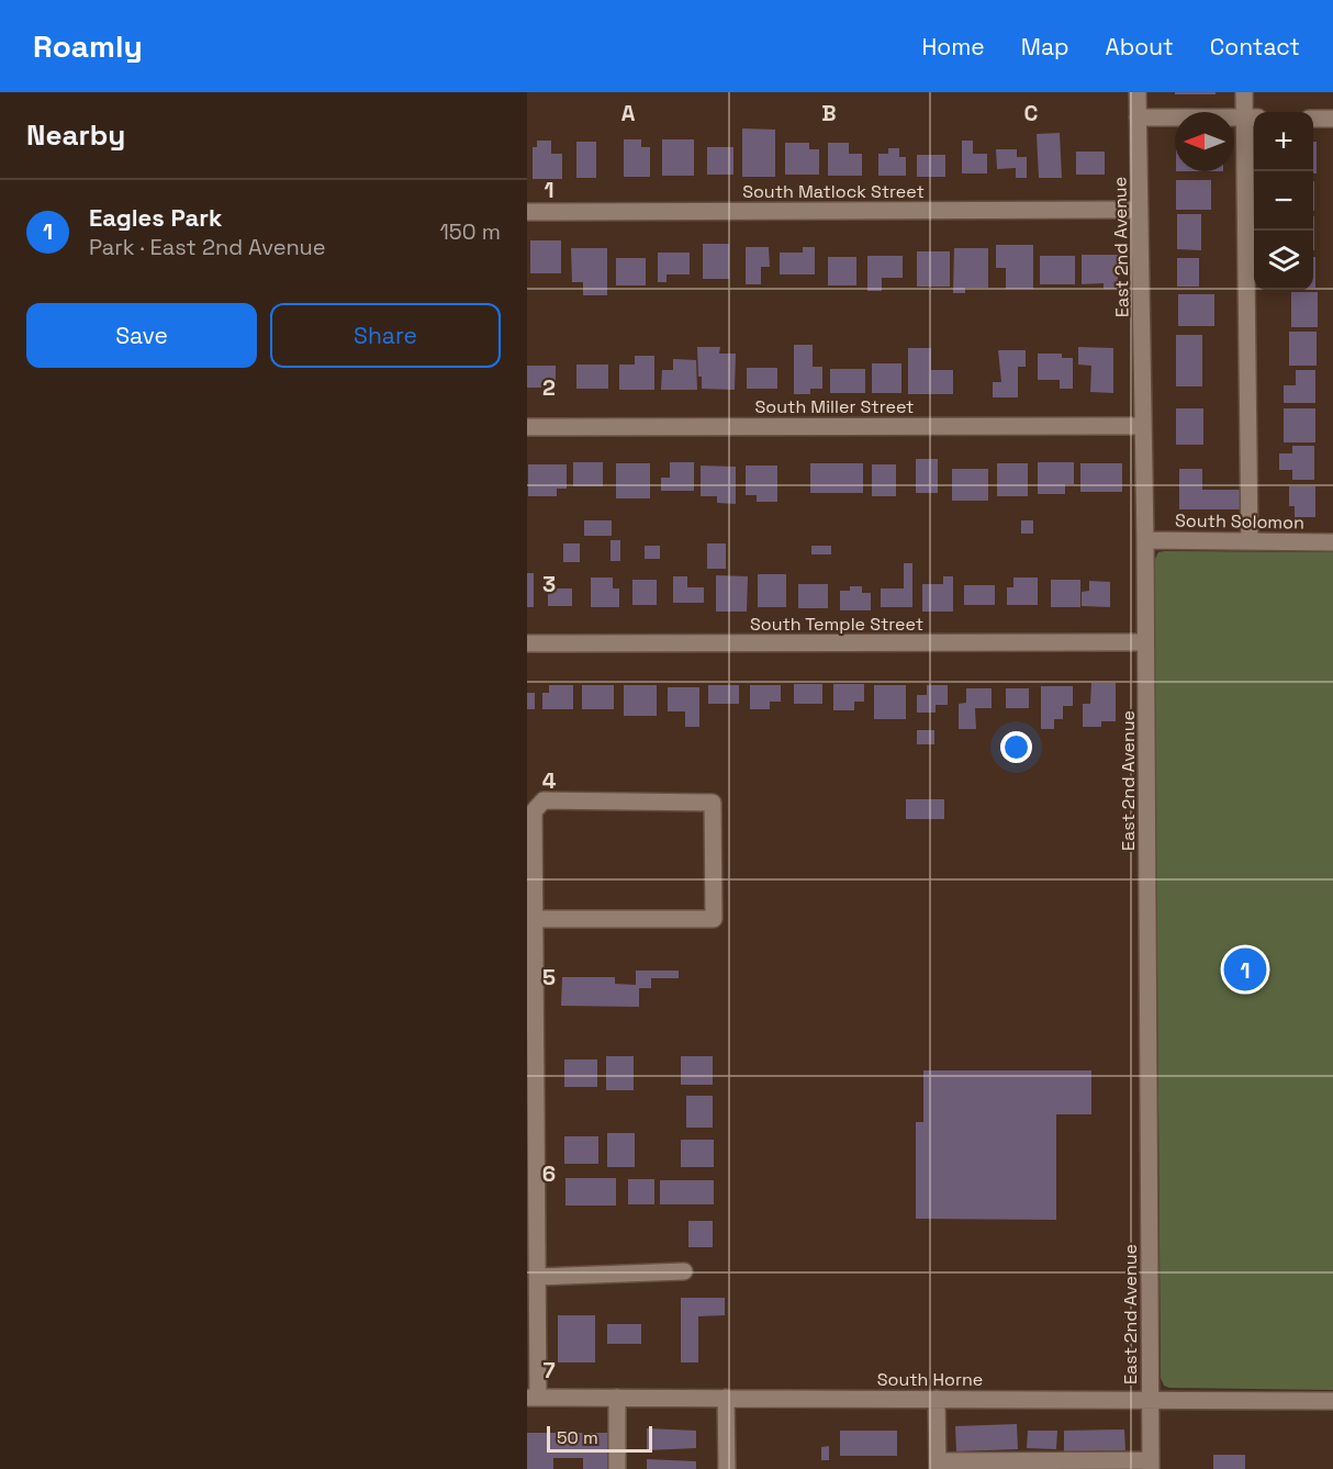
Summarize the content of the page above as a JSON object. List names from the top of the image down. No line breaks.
{"streets":{"street":["South Matlock Street","East 2nd Avenue","South Miller Street","South Solomon","South Temple Street","South Horne"]},"crossings":[["South Matlock Street","East 2nd Avenue"],["East 2nd Avenue","South Miller Street"],["East 2nd Avenue","South Solomon"],["East 2nd Avenue","South Temple Street"],["East 2nd Avenue","South Horne"]],"scale_bar":"50 m","north":"left","page":{"header":"Roamly","nav":["Home","Map","About","Contact"],"heading":"Nearby","map_buttons":["+","−"],"list":[{"mark":"1","name":"Eagles Park","note":"Park · East 2nd Avenue","value":"150 m"}],"buttons":["Save","Share"],"pins":"1","scale":"50 m"},"grid":{"columns":["A","B","C"],"rows":["1","2","3","4","5","6","7"]}}
